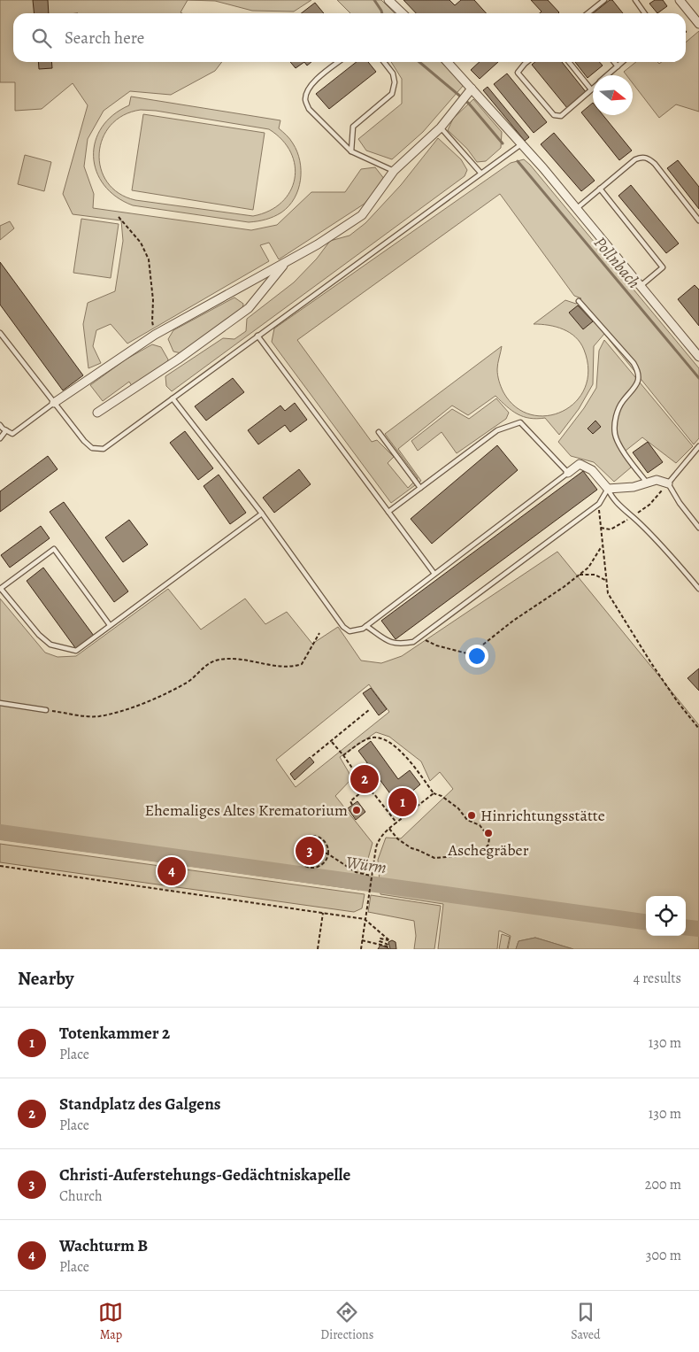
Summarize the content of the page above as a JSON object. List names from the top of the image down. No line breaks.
{"water":["Pollnbach","Würm"],"places":["Ehemaliges Altes Krematorium","Hinrichtungsstätte","Aschegräber"],"north":"right","page":{"search":"Search here","pins":["2","1","3","4"],"heading":["Nearby","4 results"],"list":[{"mark":"1","name":"Totenkammer 2","note":"Place","value":"130 m"},{"mark":"2","name":"Standplatz des Galgens","note":"Place","value":"130 m"},{"mark":"3","name":"Christi-Auferstehungs-Gedächtniskapelle","note":"Church","value":"200 m"},{"mark":"4","name":"Wachturm B","note":"Place","value":"300 m"}],"nav":["Map","Directions","Saved"]}}
